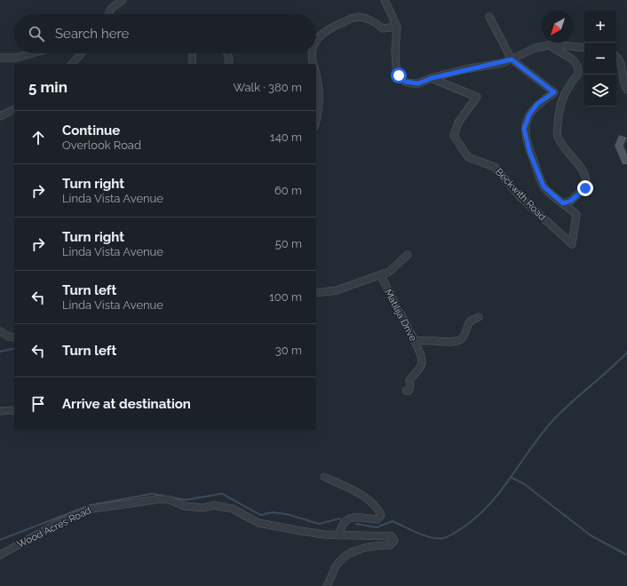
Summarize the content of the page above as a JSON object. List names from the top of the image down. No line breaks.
{"streets":{"street":["Beckwith Road","Matilija Drive","Wood Acres Road"]},"north":"bottom left","page":{"map_buttons":["+","−"],"search":"Search here","heading":["5 min","Walk · 380 m"],"list":[["Continue","Overlook Road","140 m"],["Turn right","Linda Vista Avenue","60 m"],["Turn right","Linda Vista Avenue","50 m"],["Turn left","Linda Vista Avenue","100 m"],["Turn left","30 m"],"Arrive at destination"]}}
